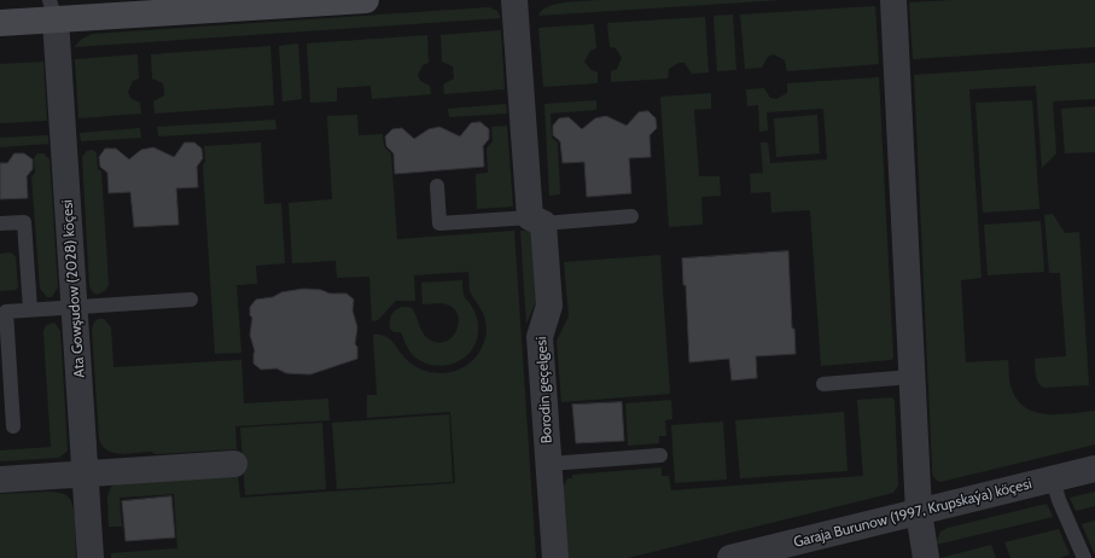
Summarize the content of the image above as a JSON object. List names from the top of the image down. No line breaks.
{"streets":{"street":["Ata Gowşudow (2028) köçesi","Borodin geçelgesi","Garaja Burunow (1997, Krupskaýa) köçesi"]}}
